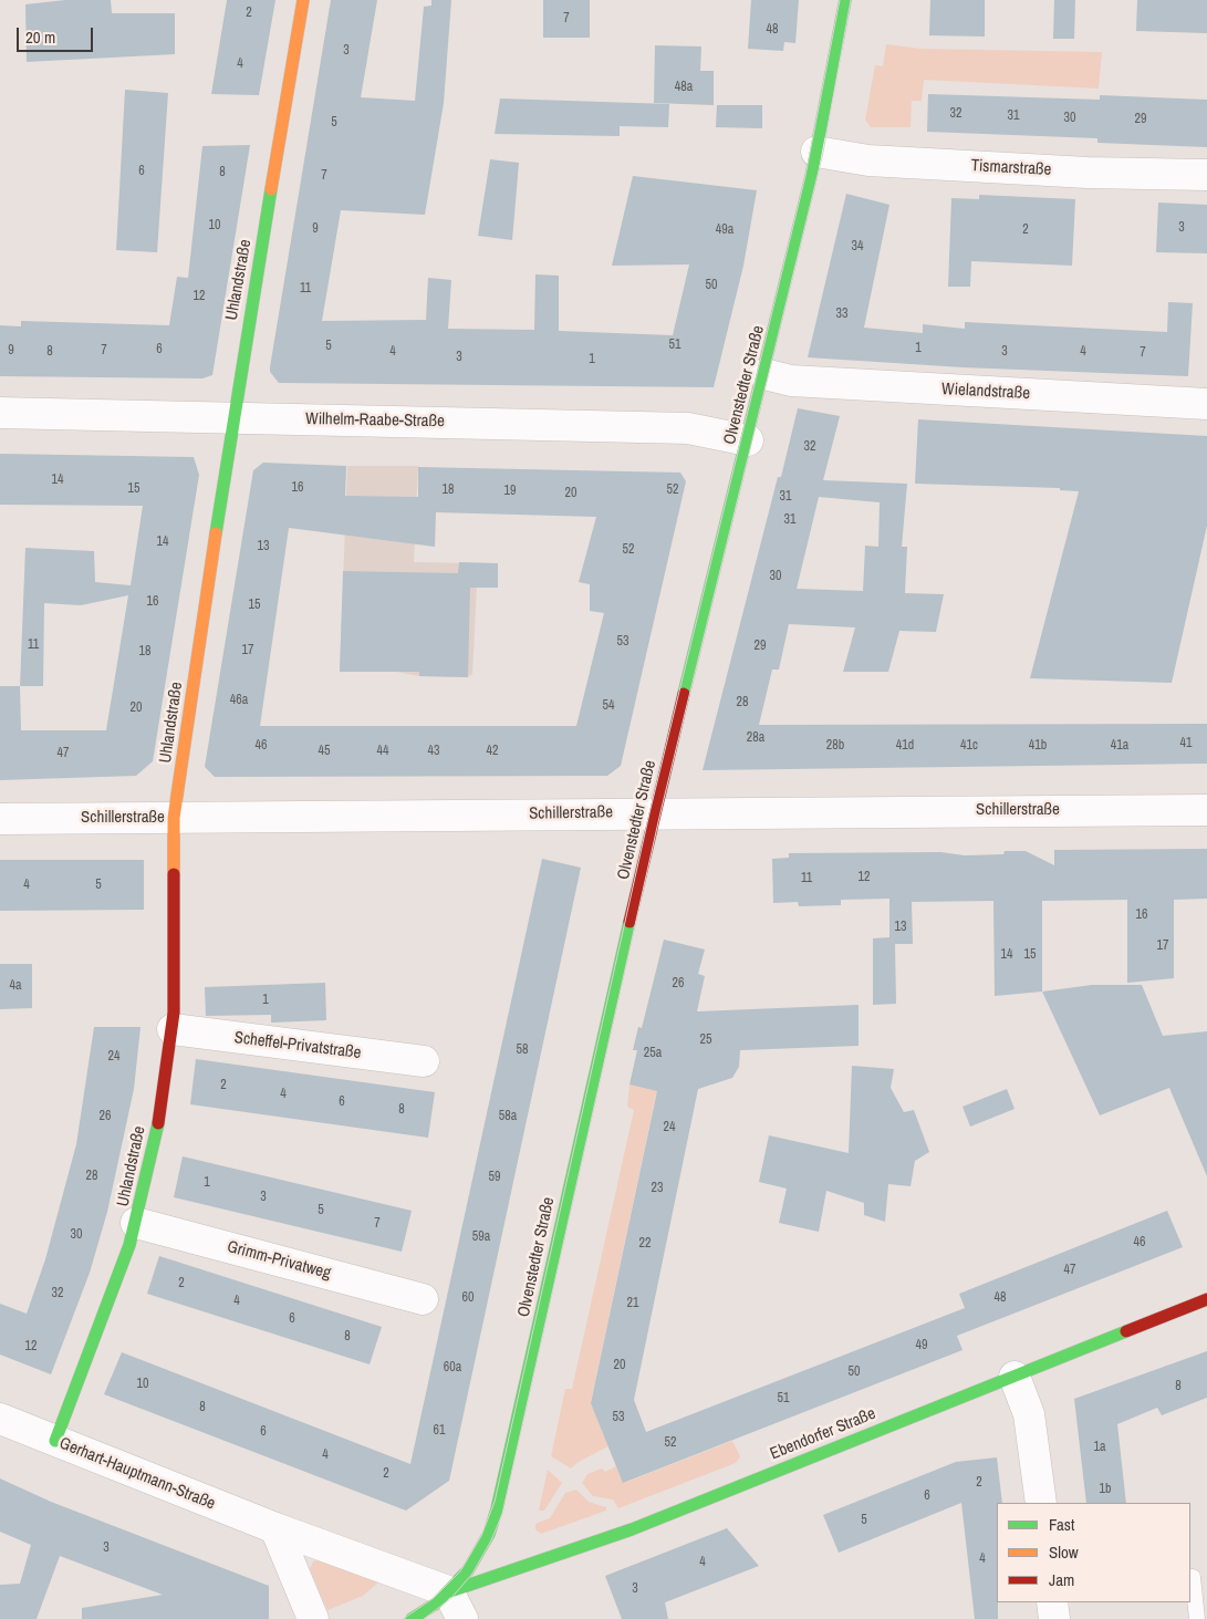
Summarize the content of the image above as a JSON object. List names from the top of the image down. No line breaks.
{"streets":{"street":["Tismarstraße","Uhlandstraße","Olvenstedter Straße","Wielandstraße","Wilhelm-Raabe-Straße","Schillerstraße","Scheffel-Privatstraße","Grimm-Privatweg","Ebendorfer Straße","Gerhart-Hauptmann-Straße"]},"crossings":[["Tismarstraße","Olvenstedter Straße"],["Uhlandstraße","Wilhelm-Raabe-Straße"],["Uhlandstraße","Schillerstraße"],["Uhlandstraße","Scheffel-Privatstraße"],["Uhlandstraße","Grimm-Privatweg"],["Uhlandstraße","Gerhart-Hauptmann-Straße"],["Olvenstedter Straße","Wielandstraße"],["Olvenstedter Straße","Wilhelm-Raabe-Straße"],["Olvenstedter Straße","Schillerstraße"],["Olvenstedter Straße","Ebendorfer Straße"],["Olvenstedter Straße","Gerhart-Hauptmann-Straße"],["Ebendorfer Straße","Gerhart-Hauptmann-Straße"]],"house_numbers":["2","7","48","3","4","48a","32","31","30","29","5","6","8","7","10","3","9","49a","2","34","50","11","12","33","51","5","1","6","9","7","8","4","3","4","7","3","1","32","14","16","15","18","52","19","20","31","31","14","13","52","30","16","15","53","11","29","17","18","46a","28","54","20","28a","41","46","28b","41d","41c","41b","41a","45","44","43","42","47","12","11","4","5","16","13","17","14","15","26","4a","1","25","58","25a","24","2","4","6","8","26","58a","24","28","59","1","23","3","5","7","30","59a","46","22","47","2","32","60","48","4","21","6","8","49","12","20","60a","50","10","8","51","8","53","61","6","52","1a","4","2","2","1b","6","5","3","4","4","3"],"legend":["Fast","Slow","Jam"],"scale_bar":"20 m"}
